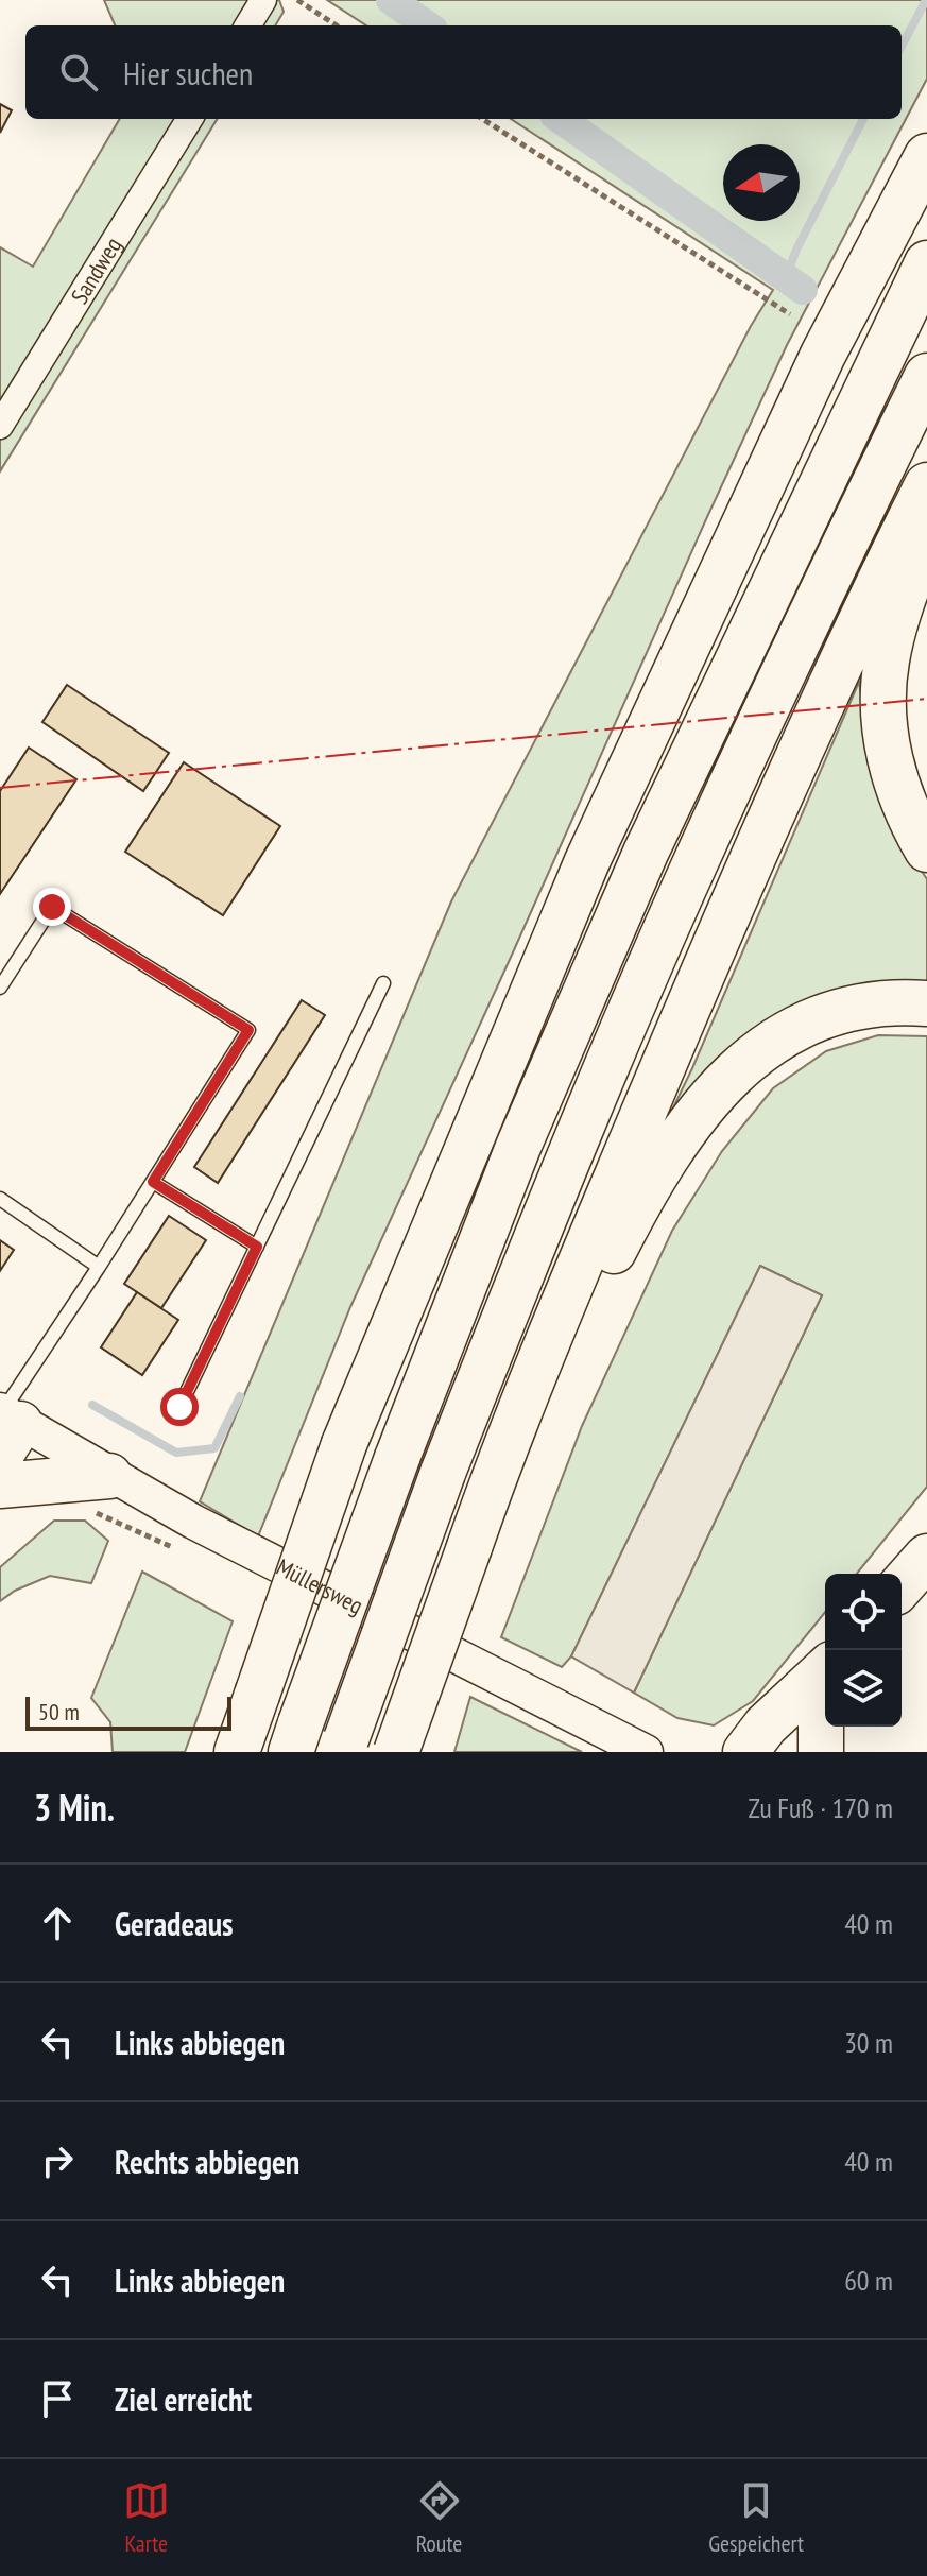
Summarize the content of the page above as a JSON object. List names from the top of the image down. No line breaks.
{"streets":{"main road":["Müllersweg"],"street":["Sandweg"]},"scale_bar":"50 m","north":"left","page":{"search":"Hier suchen","scale":"50 m","heading":["3 Min.","Zu Fuß · 170 m"],"list":[["Geradeaus","40 m"],["Links abbiegen","30 m"],["Rechts abbiegen","40 m"],["Links abbiegen","60 m"],"Ziel erreicht"],"nav":["Karte","Route","Gespeichert"]}}
